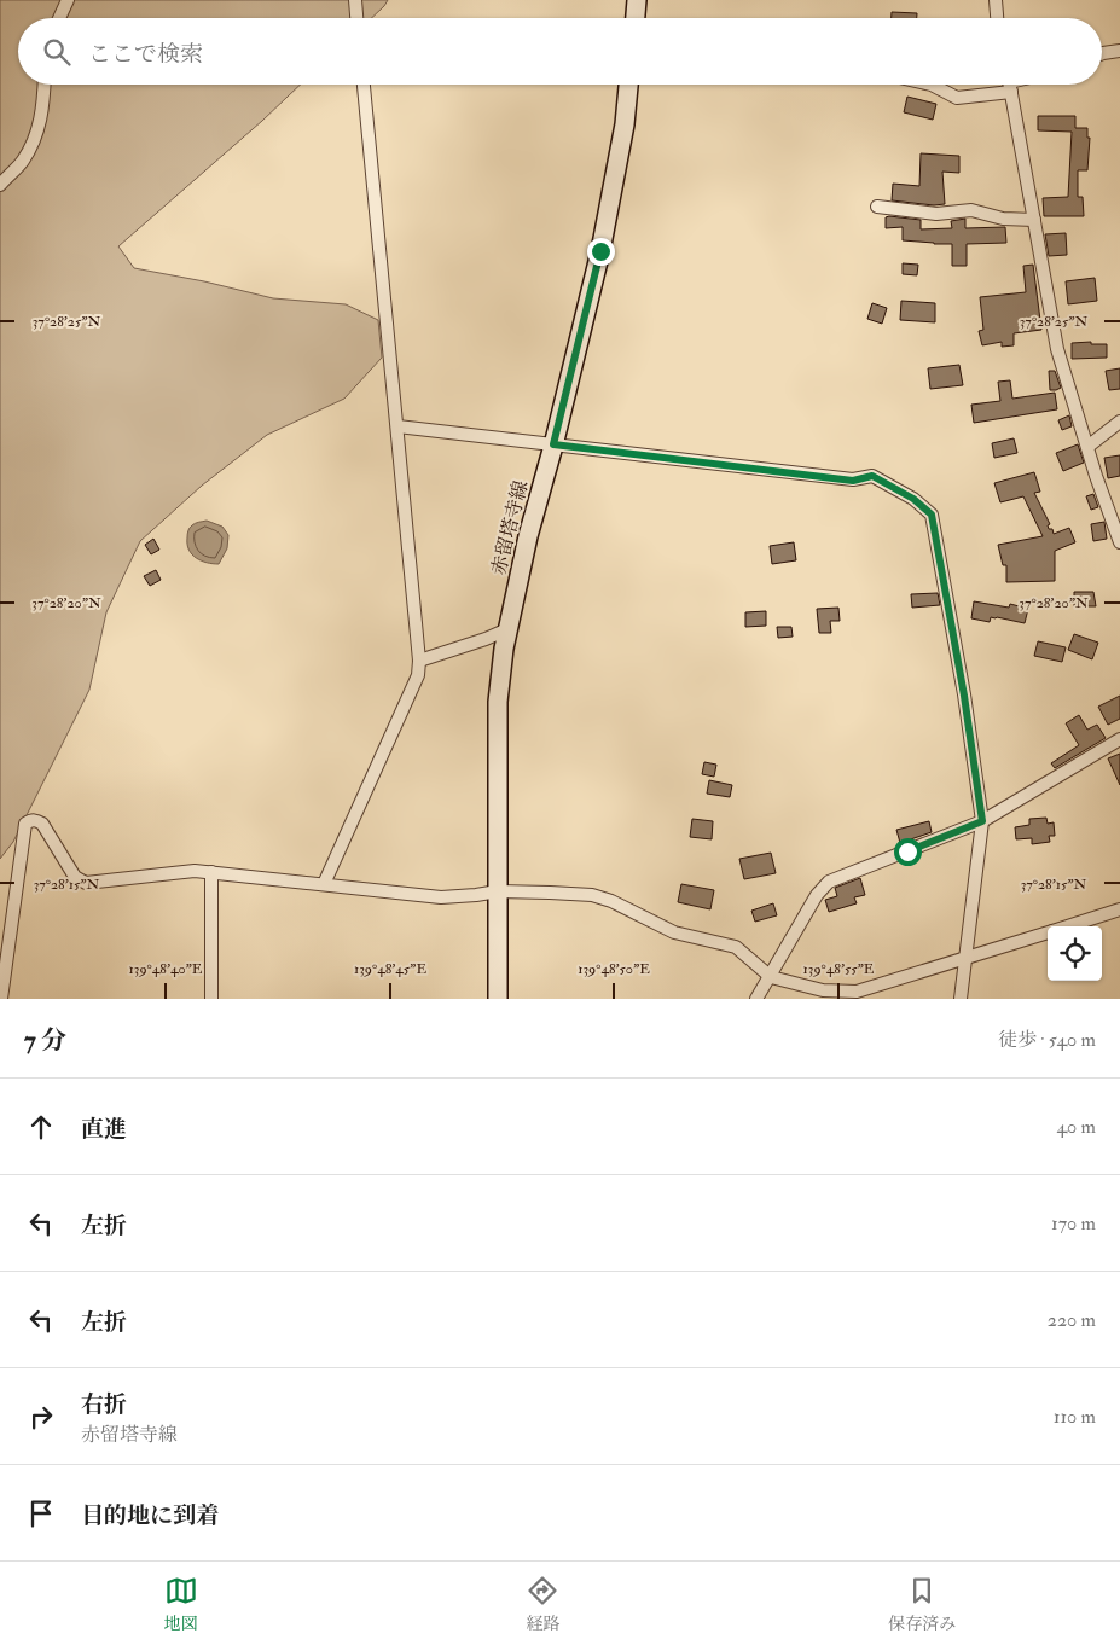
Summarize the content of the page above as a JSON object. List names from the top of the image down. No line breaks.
{"streets":{"main road":["赤留塔寺線"]},"page":{"search":"ここで検索","heading":["7 分","徒歩 · 540 m"],"list":[["直進","40 m"],["左折","170 m"],["左折","220 m"],["右折","赤留塔寺線","110 m"],"目的地に到着"],"nav":["地図","経路","保存済み"]},"coordinates":["37°28'25\"N","37°28'20\"N","37°28'15\"N","139°48'40\"E","139°48'45\"E","139°48'50\"E","139°48'55\"E"]}
